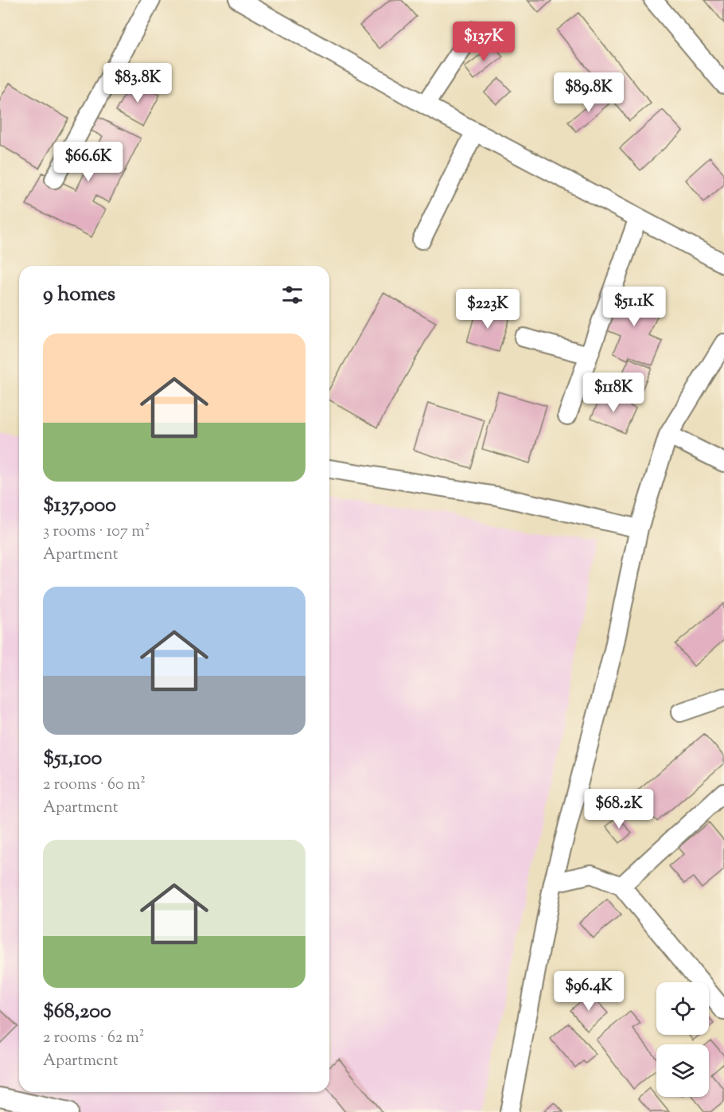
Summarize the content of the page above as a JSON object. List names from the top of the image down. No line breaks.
{"page":{"price":["$137K","$83.8K","$89.8K","$66.6K","$51.1K","$223K","$118K","$68.2K","$96.4K"],"heading":"9 homes","list":[{"name":"$137,000","note":"3 rooms · 107 m² · Apartment"},{"name":"$51,100","note":"2 rooms · 60 m² · Apartment"},{"name":"$68,200","note":"2 rooms · 62 m² · Apartment"}]}}
